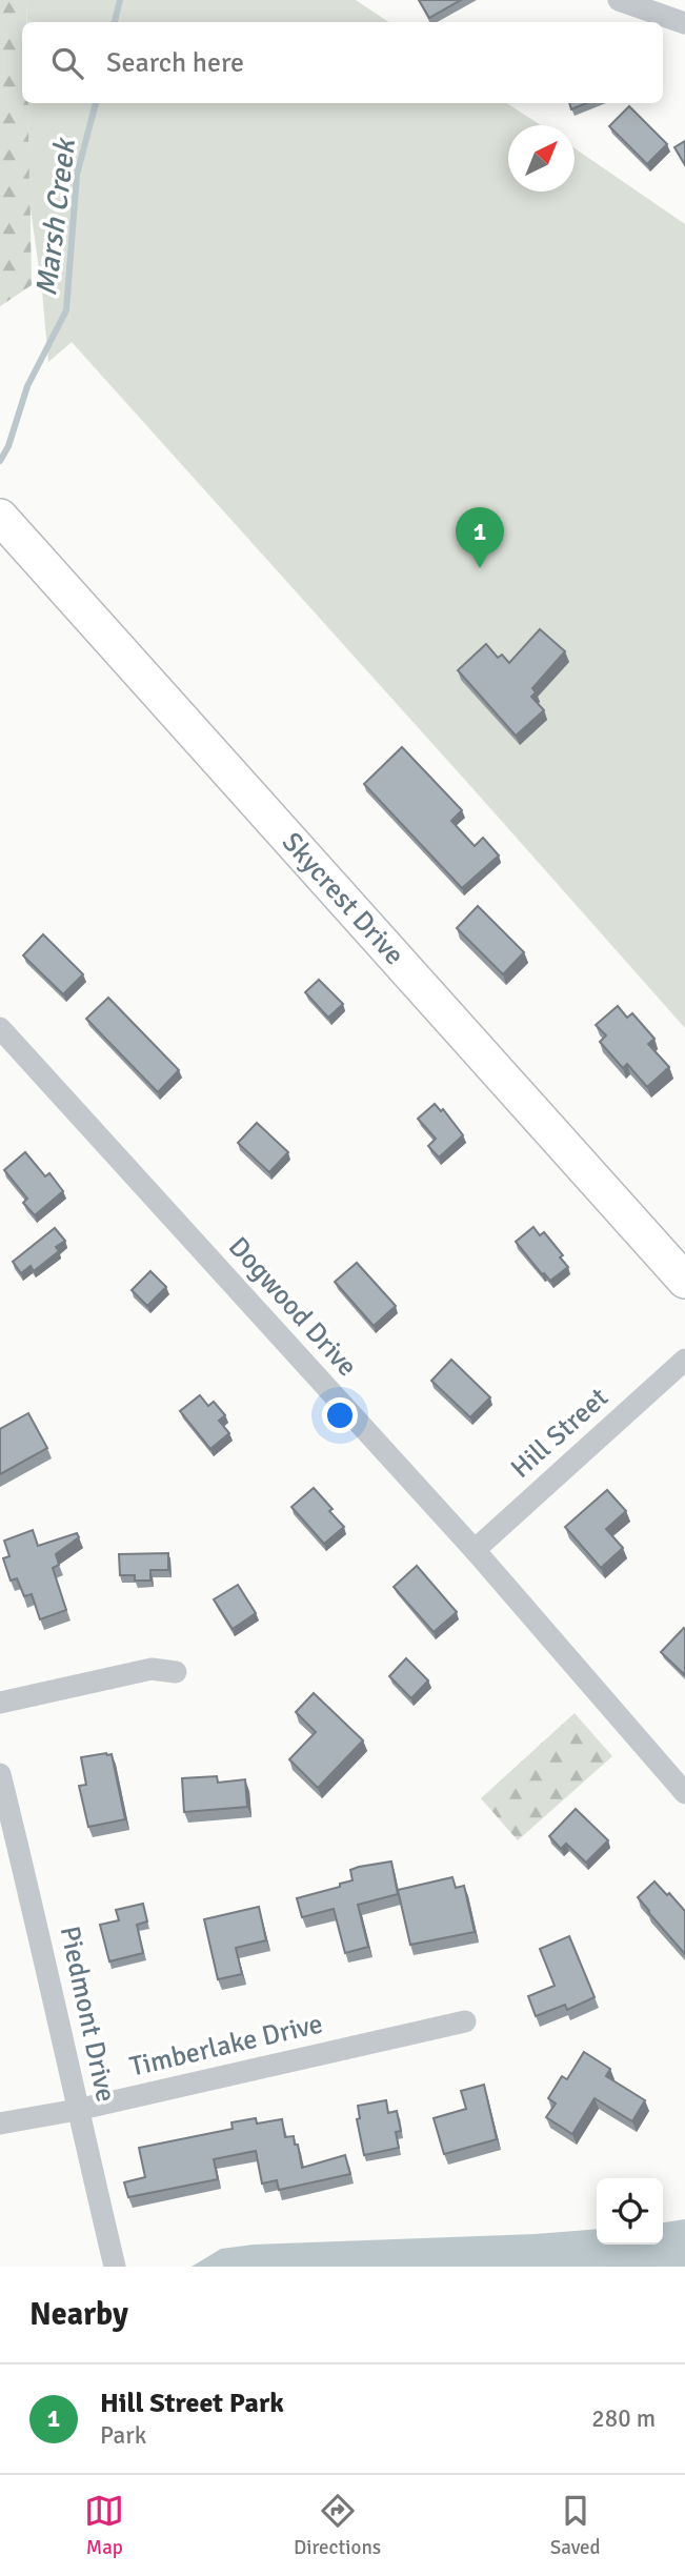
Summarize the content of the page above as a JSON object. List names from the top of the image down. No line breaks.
{"streets":{"main road":["Skycrest Drive"],"street":["Dogwood Drive","Hill Street","Piedmont Drive","Timberlake Drive"]},"crossings":[["Dogwood Drive","Hill Street"],["Piedmont Drive","Timberlake Drive"]],"water":["Marsh Creek"],"north":"top right","page":{"search":"Search here","pins":"1","heading":"Nearby","list":[{"mark":"1","name":"Hill Street Park","note":"Park","value":"280 m"}],"nav":["Map","Directions","Saved"]}}
